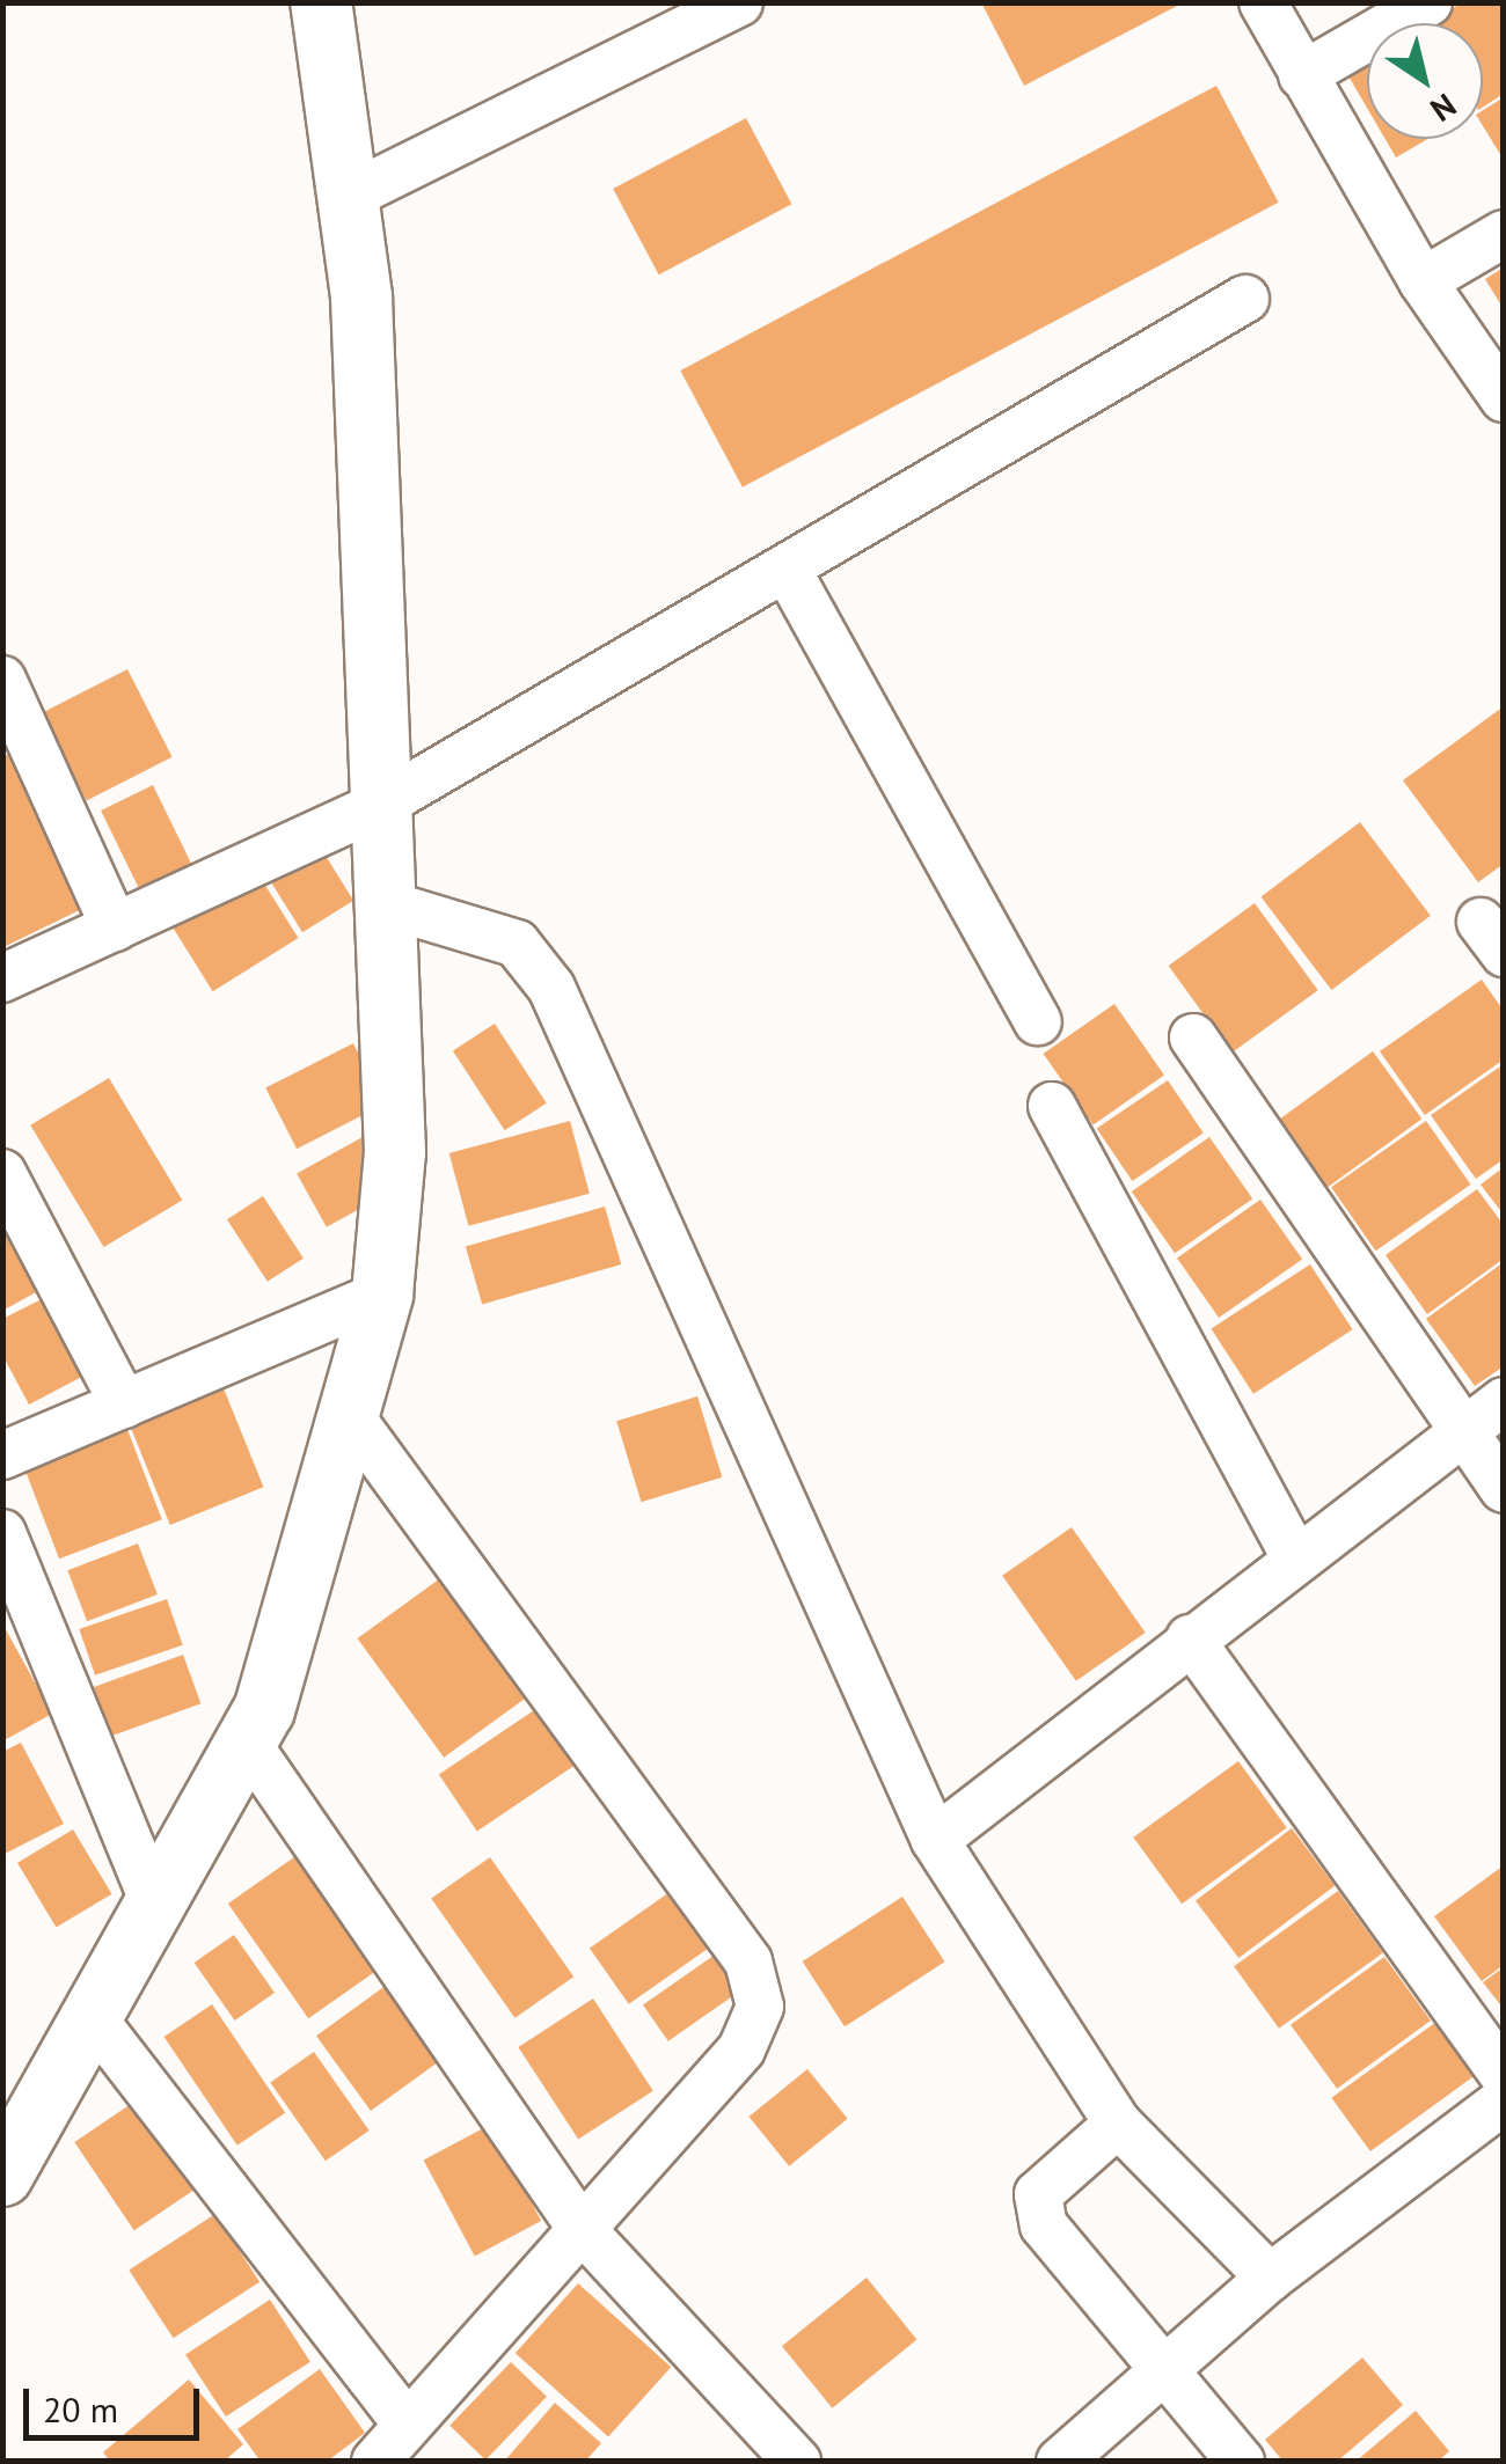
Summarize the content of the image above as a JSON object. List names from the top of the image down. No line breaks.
{"scale_bar":"20 m","north":"bottom right"}
